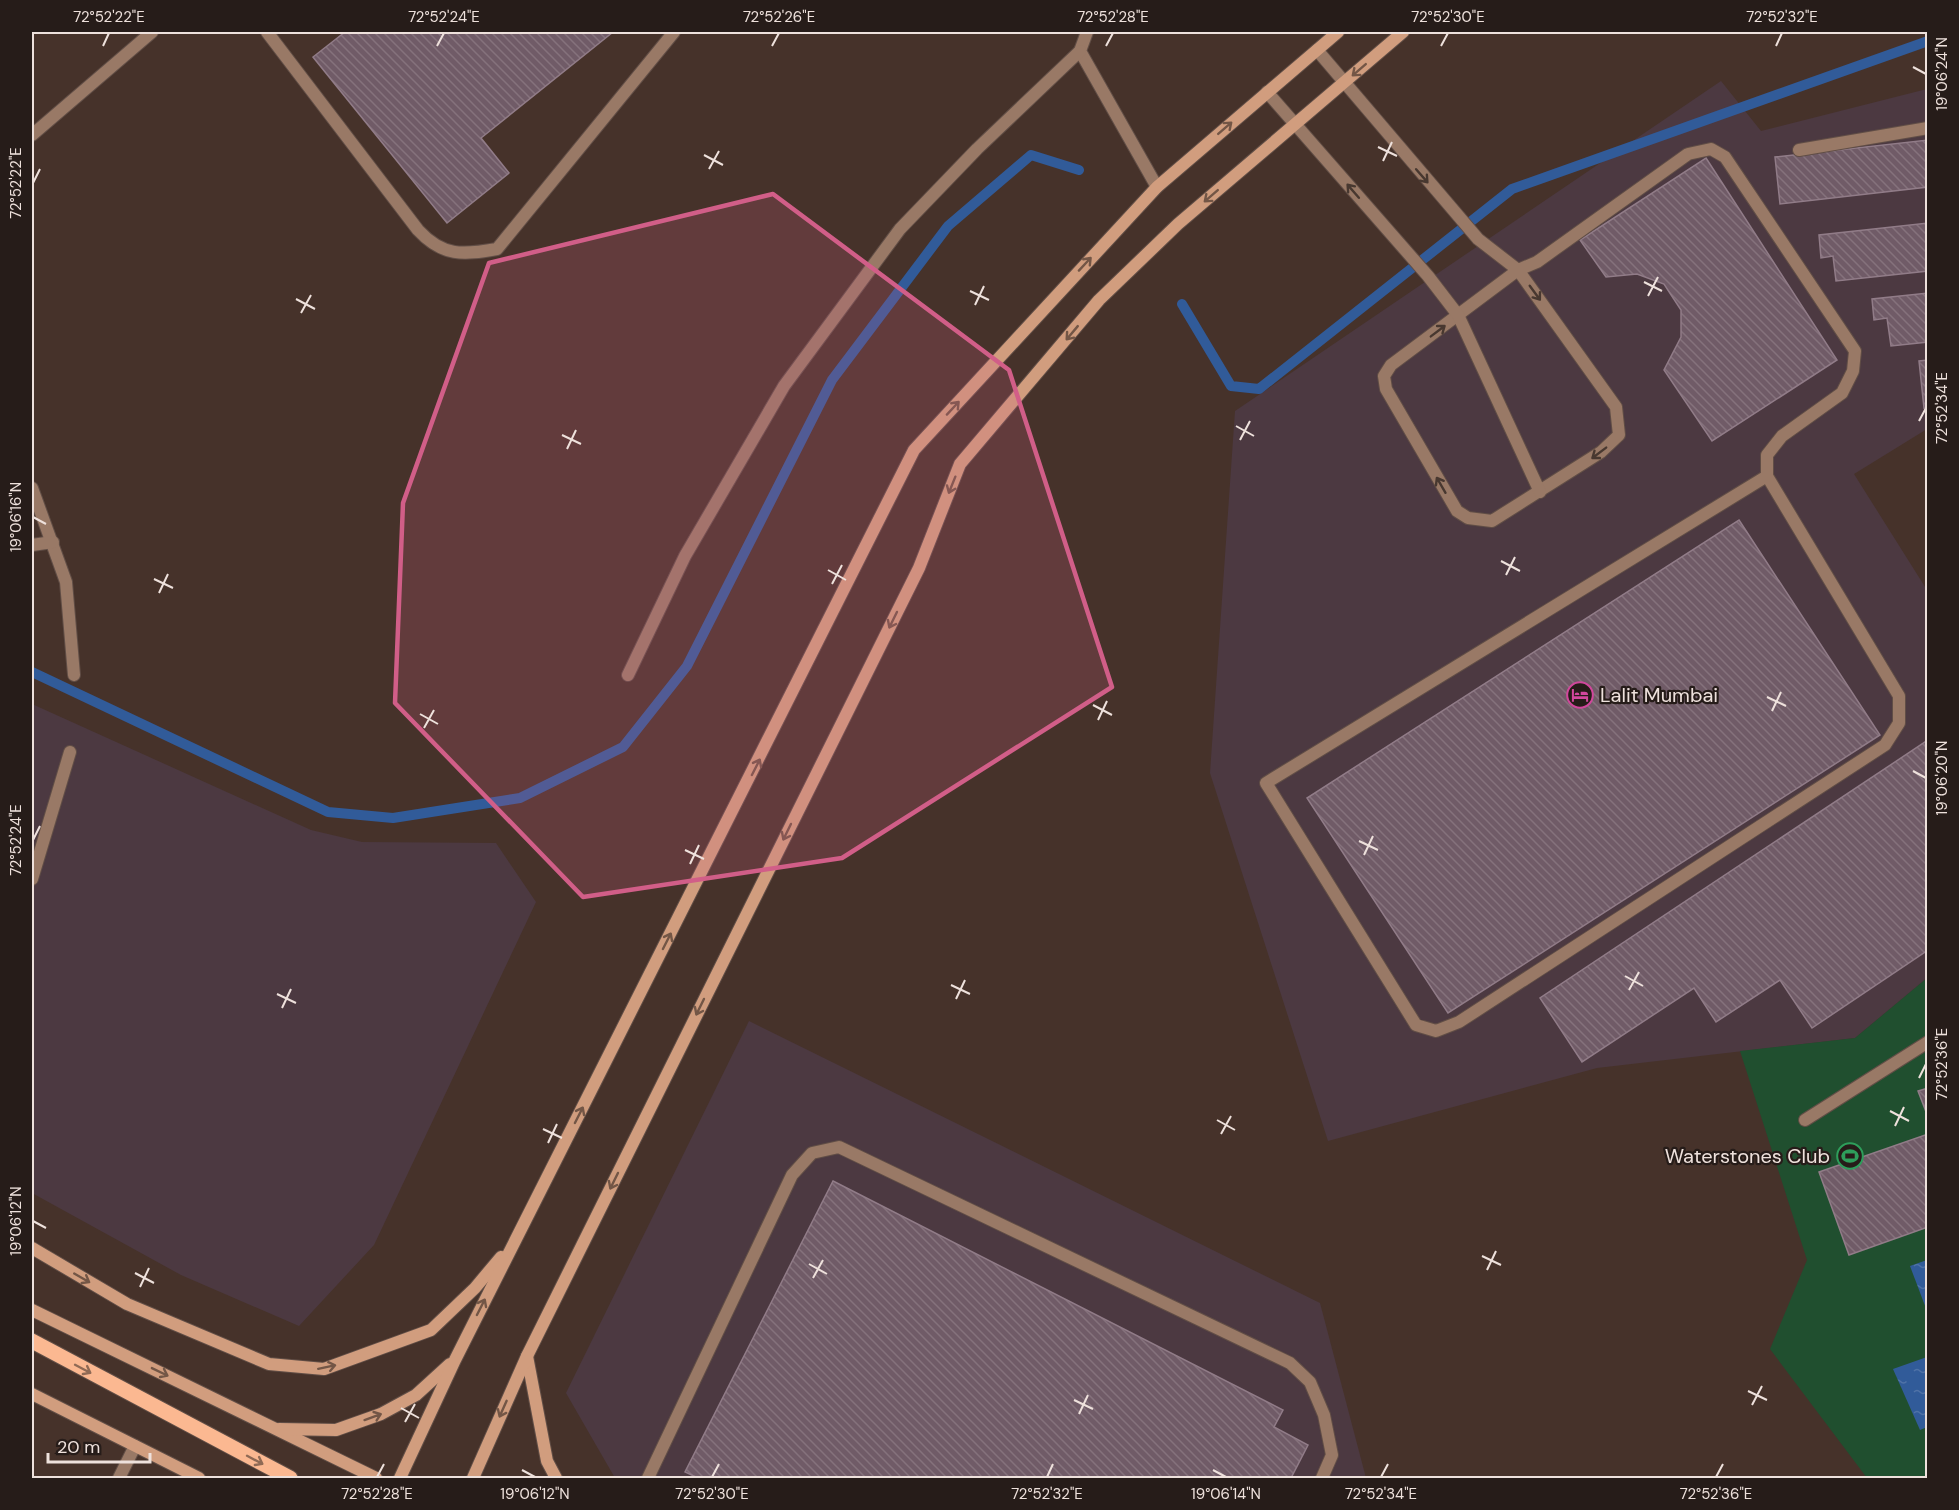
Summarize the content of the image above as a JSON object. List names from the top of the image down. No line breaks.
{"places":{"hotel":["Lalit Mumbai"],"sports":["Waterstones Club"]},"scale_bar":"20 m","coordinates":["72°52'22\"E","72°52'24\"E","72°52'26\"E","72°52'28\"E","72°52'30\"E","72°52'32\"E","19°06'24\"N","72°52'34\"E","19°06'16\"N","19°06'20\"N","72°52'36\"E","19°06'12\"N","19°06'14\"N"]}
